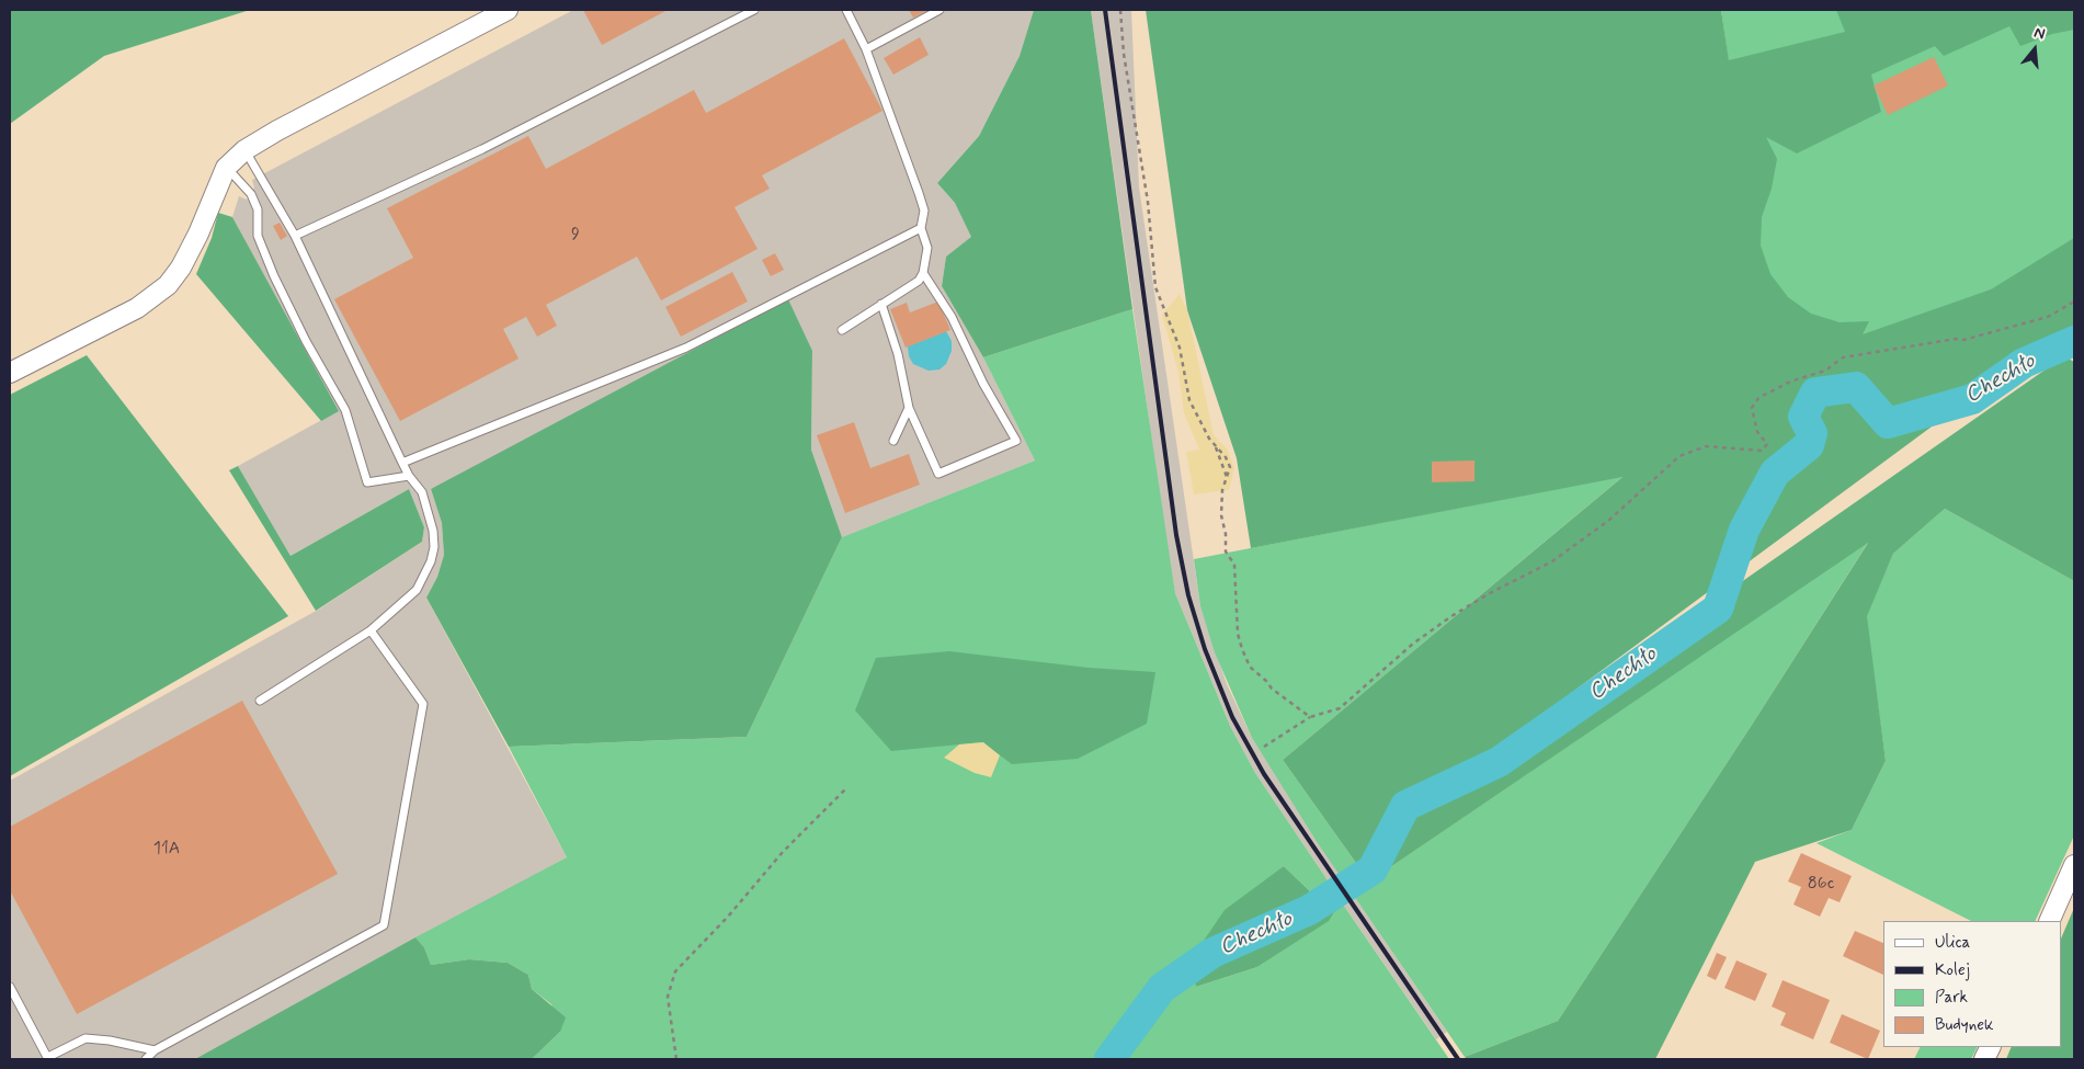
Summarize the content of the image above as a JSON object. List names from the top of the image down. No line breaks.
{"water":["Chechło"],"house_numbers":["9","11A","86c"],"legend":["Ulica","Kolej","Park","Budynek"],"north":"top"}
